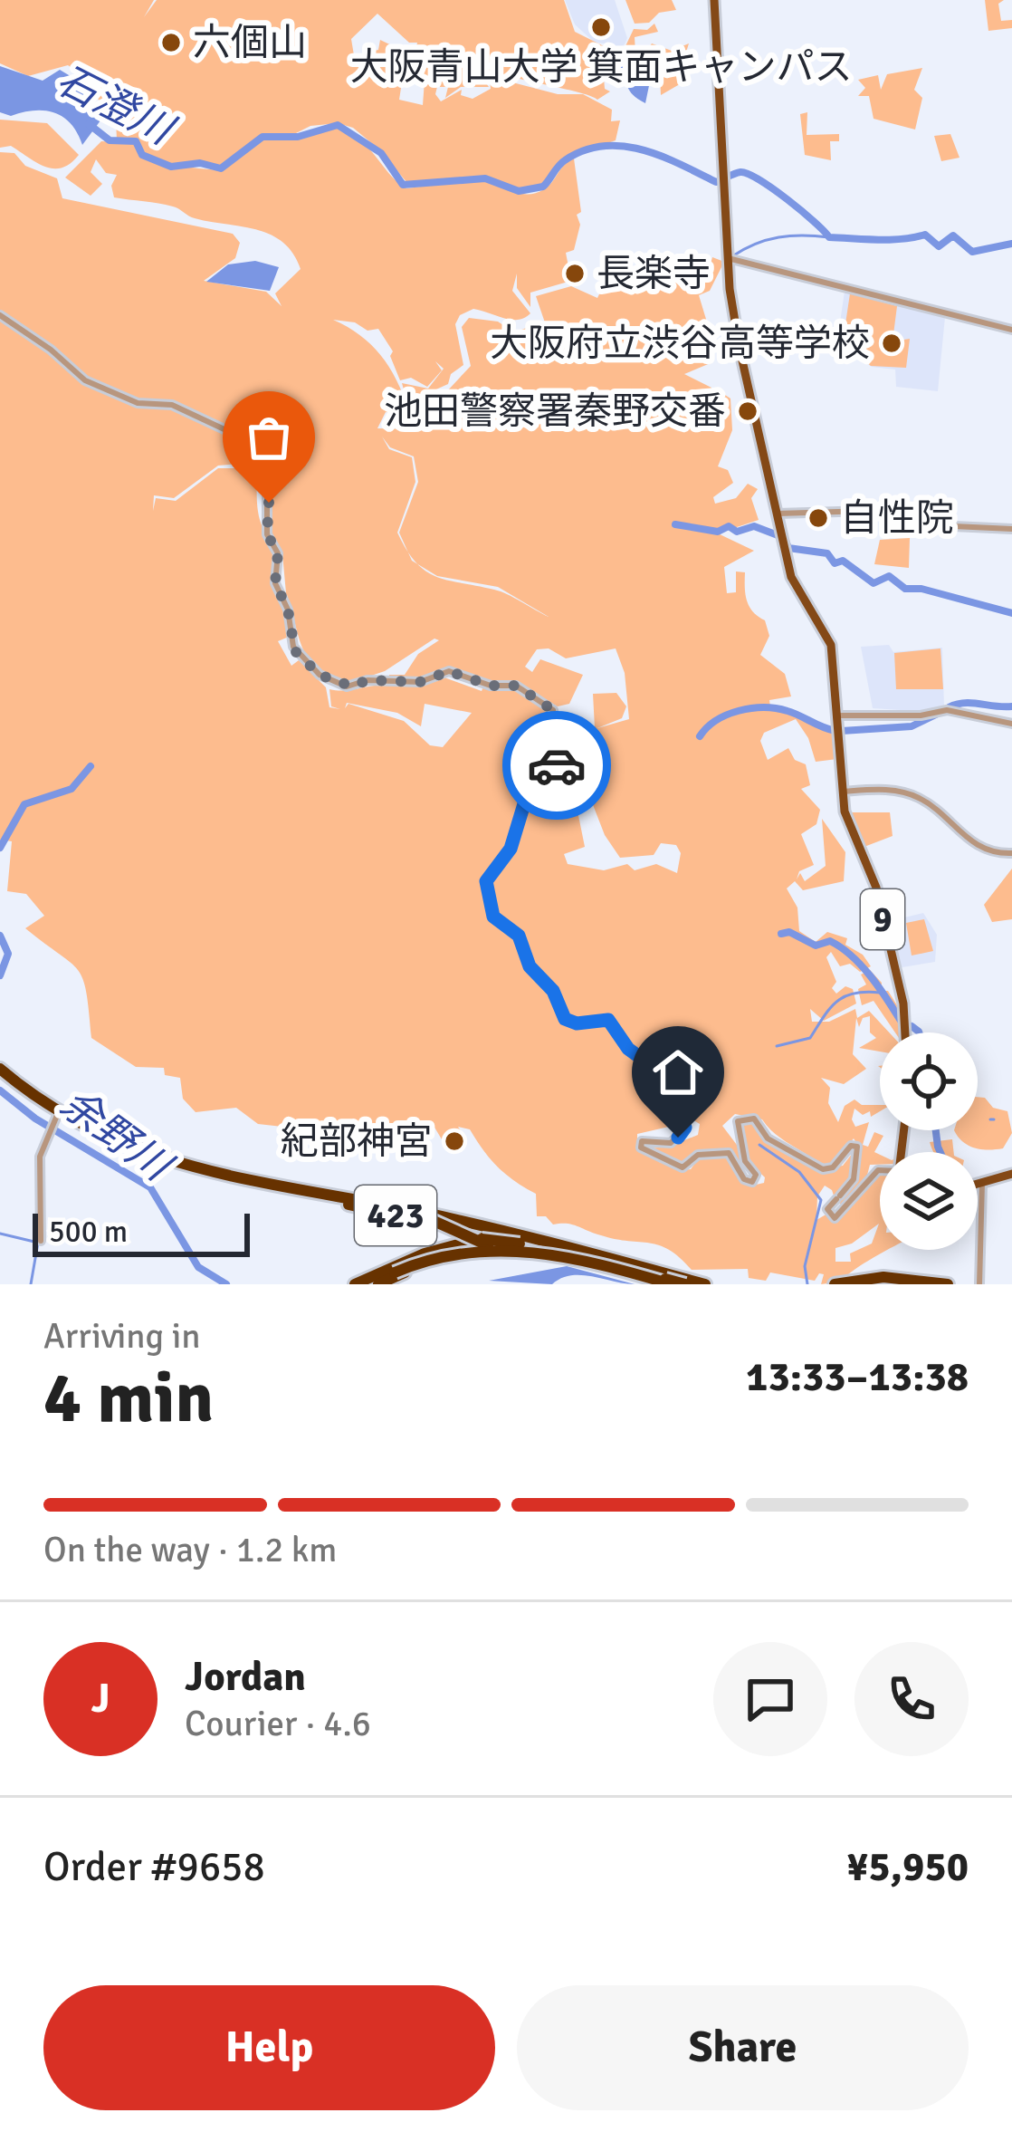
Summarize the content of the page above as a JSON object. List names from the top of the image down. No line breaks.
{"streets":{"highway":["423"],"main road":["9"]},"water":["石澄川","余野川"],"places":["大阪青山大学 箕面キャンパス","六個山","長楽寺","大阪府立渋谷高等学校","池田警察署秦野交番","自性院","紀部神宮"],"scale_bar":"500 m","page":{"scale":"500 m","heading":["4 min","Arriving in","13:33–13:38"],"panel":["Jordan","Courier · 4.6","Order #9658","¥5,950"],"bar":"On the way · 1.2 km","round":"J","buttons":["Help","Share"]}}
